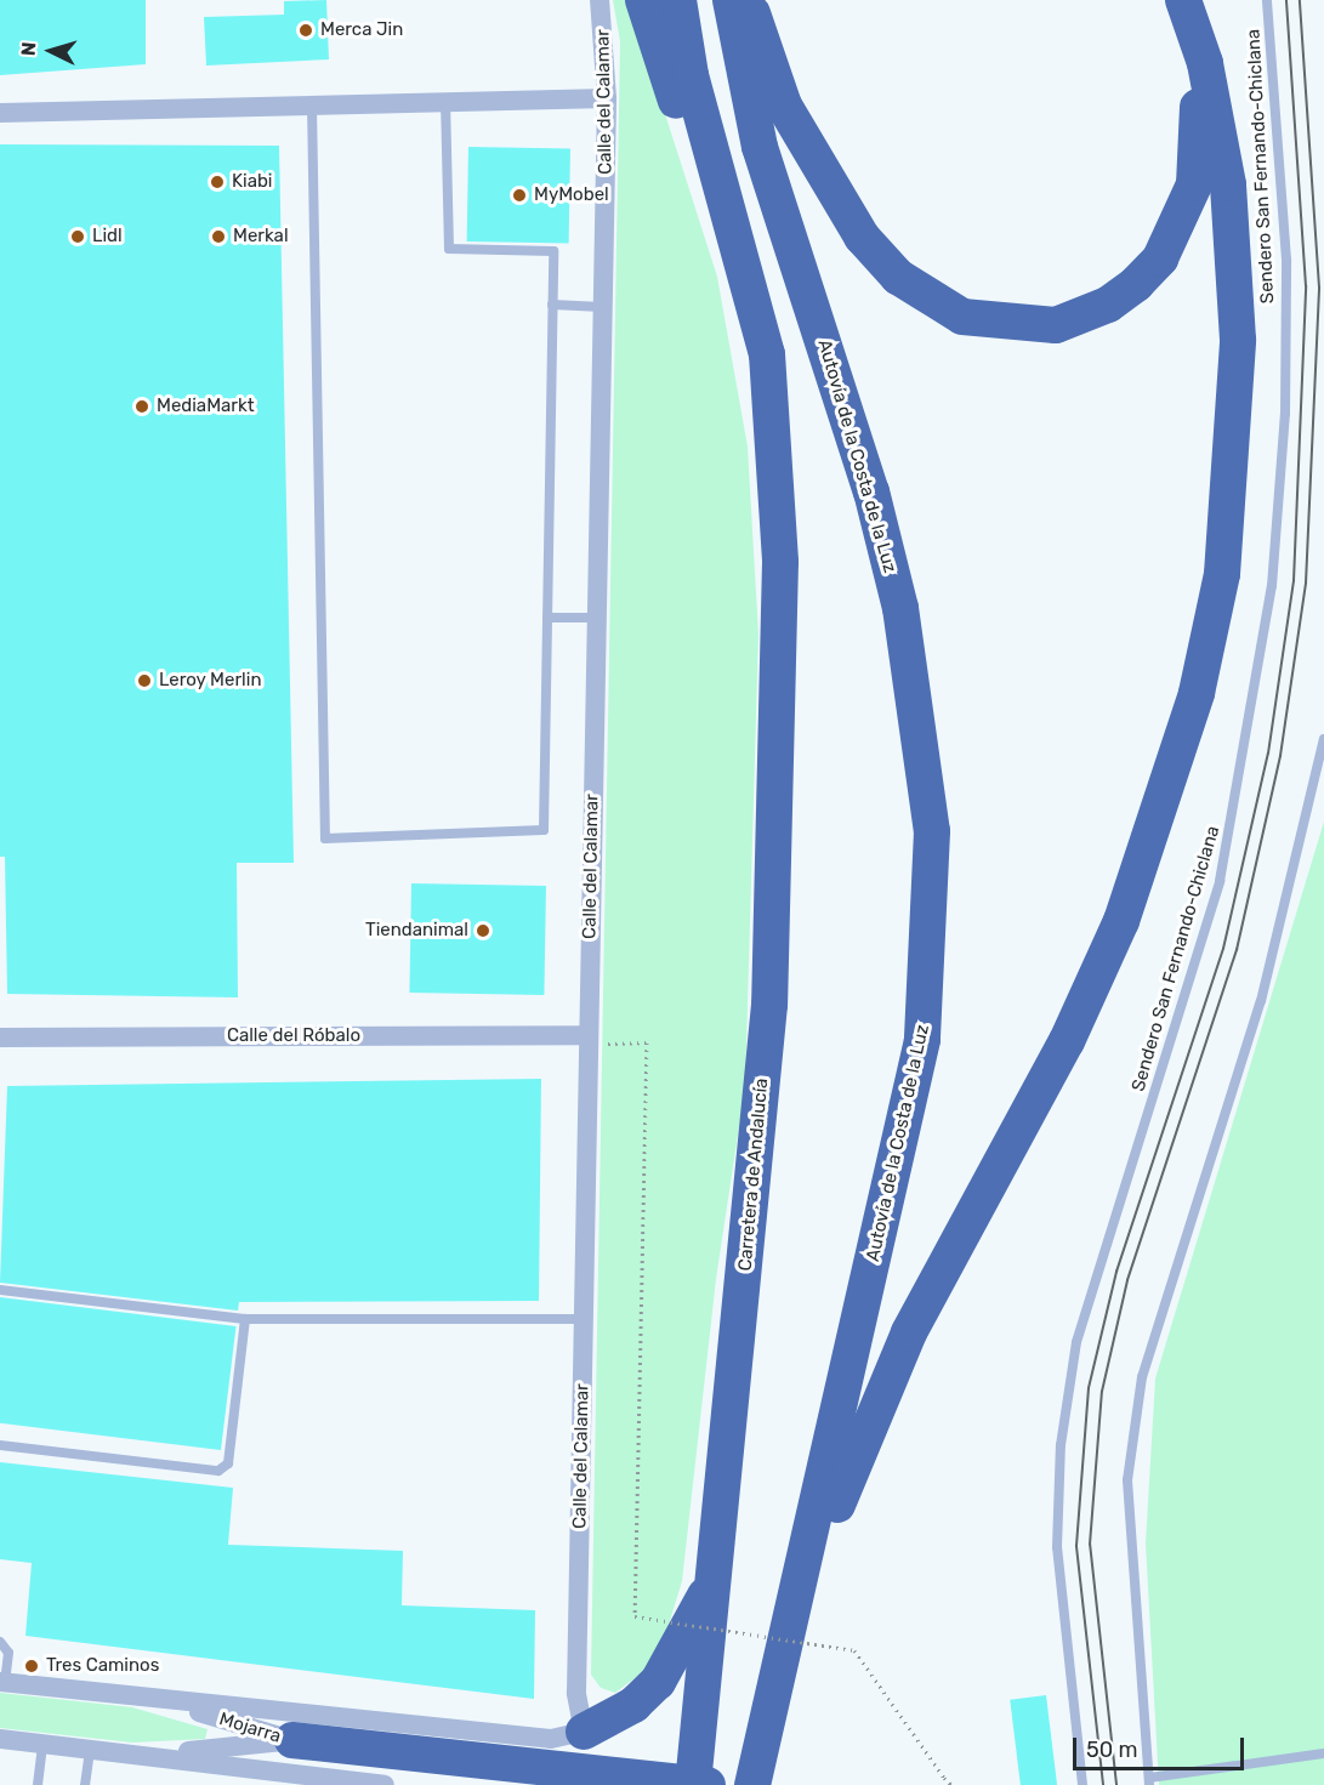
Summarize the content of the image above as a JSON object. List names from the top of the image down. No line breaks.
{"streets":{"highway":["Autovía de la Costa de la Luz","Carretera de Andalucía"],"street":["Calle del Calamar","Calle del Róbalo","Mojarra"],"lane":["Sendero San Fernando-Chiclana"]},"crossings":[["Calle del Calamar","Calle del Róbalo"]],"places":["Merca Jin","Kiabi","MyMobel","Lidl","Merkal","MediaMarkt","Leroy Merlin","Tiendanimal","Tres Caminos"],"scale_bar":"50 m","north":"left"}
